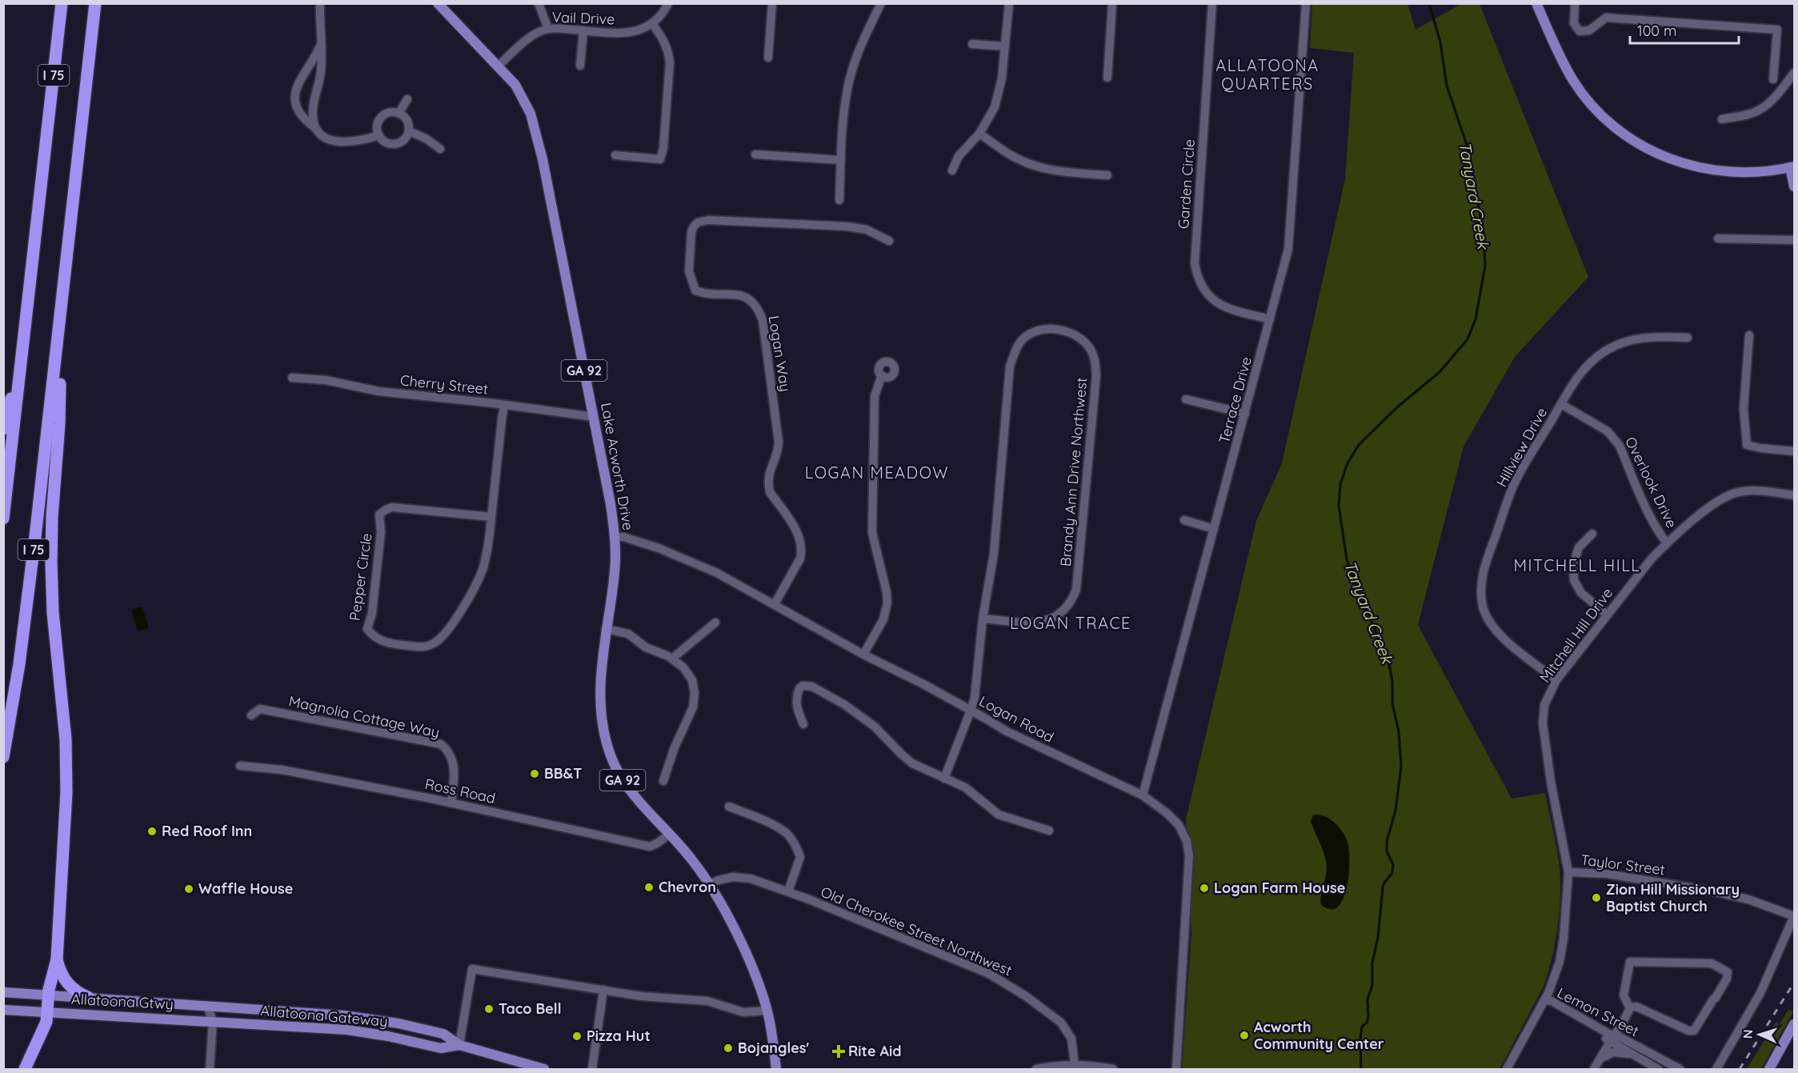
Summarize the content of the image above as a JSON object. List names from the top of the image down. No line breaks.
{"streets":{"highway":["I 75"],"main road":["GA 92","Lake Acworth Drive","Allatoona Gtwy","Allatoona Gateway"],"street":["Vail Drive","Garden Circle","Logan Way","Cherry Street","Terrace Drive","Hillview Drive","Brandy Ann Drive Northwest","Overlook Drive","Pepper Circle","Mitchell Hill Drive","Magnolia Cottage Way","Logan Road","Ross Road","Taylor Street","Old Cherokee Street Northwest","Lemon Street"]},"crossings":[["Vail Drive","Lake Acworth Drive"],["Garden Circle","Terrace Drive"],["Logan Way","Logan Road"],["Cherry Street","Lake Acworth Drive"],["Cherry Street","Pepper Circle"],["Terrace Drive","Logan Road"],["Hillview Drive","Overlook Drive"],["Hillview Drive","Mitchell Hill Drive"],["Lake Acworth Drive","Logan Road"],["Lake Acworth Drive","Ross Road"],["Lake Acworth Drive","Old Cherokee Street Northwest"],["Brandy Ann Drive Northwest","Logan Road"],["Overlook Drive","Mitchell Hill Drive"],["Mitchell Hill Drive","Taylor Street"],["Magnolia Cottage Way","Ross Road"],["Taylor Street","Lemon Street"],["Allatoona Gtwy","Allatoona Gateway"]],"districts":["ALLATOONA QUARTERS","LOGAN MEADOW","MITCHELL HILL","LOGAN TRACE"],"water":["Tanyard Creek"],"places":{"other":["BB&T","Red Roof Inn","Chevron","Logan Farm House","Waffle House","Zion Hill Missionary Baptist Church","Taco Bell","Acworth Community Center","Pizza Hut","Bojangles'"],"health":["Rite Aid"]},"scale_bar":"100 m","north":"left"}
